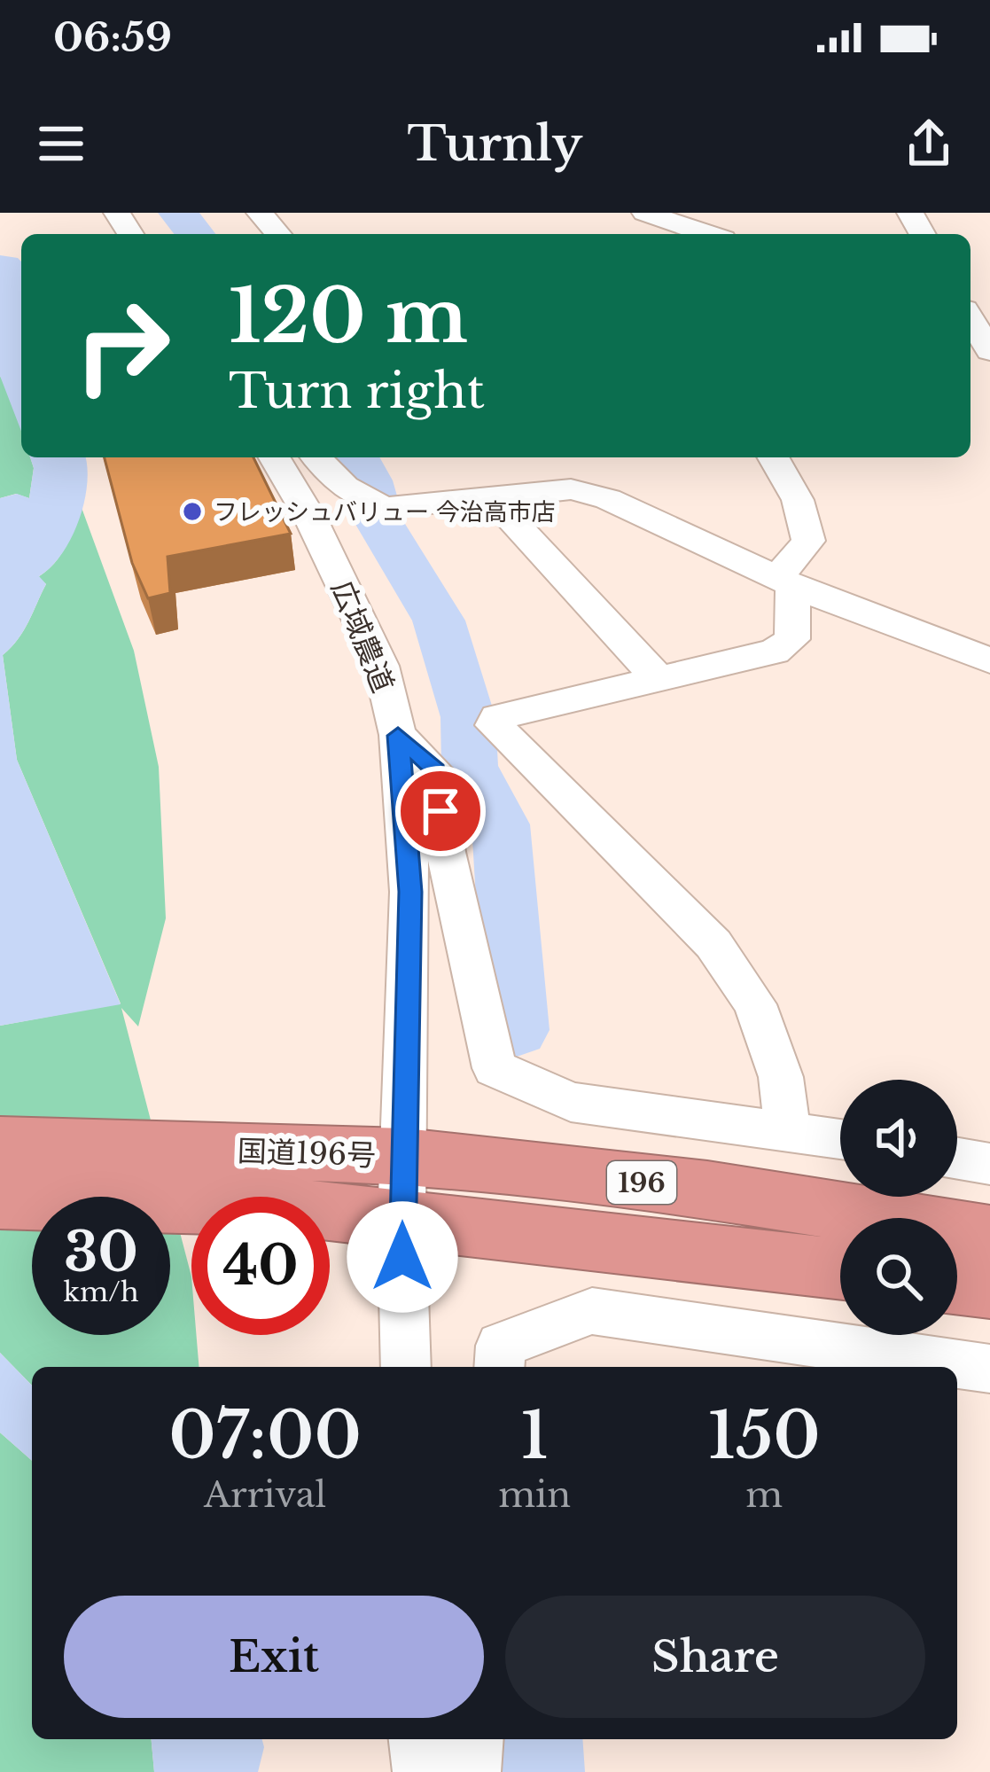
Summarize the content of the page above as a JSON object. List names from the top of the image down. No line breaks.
{"streets":{"highway":["国道196号","196"],"street":["広域農道"]},"crossings":[["広域農道","国道196号"]],"places":["フレッシュバリュー 今治高市店"],"page":{"status":"06:59","header":"Turnly","turn":["120 m","Turn right"],"speed":"30 km/h","limit":"40","eta":["07:00","Arrival","1","min","150","m"],"buttons":["Exit","Share"]}}
